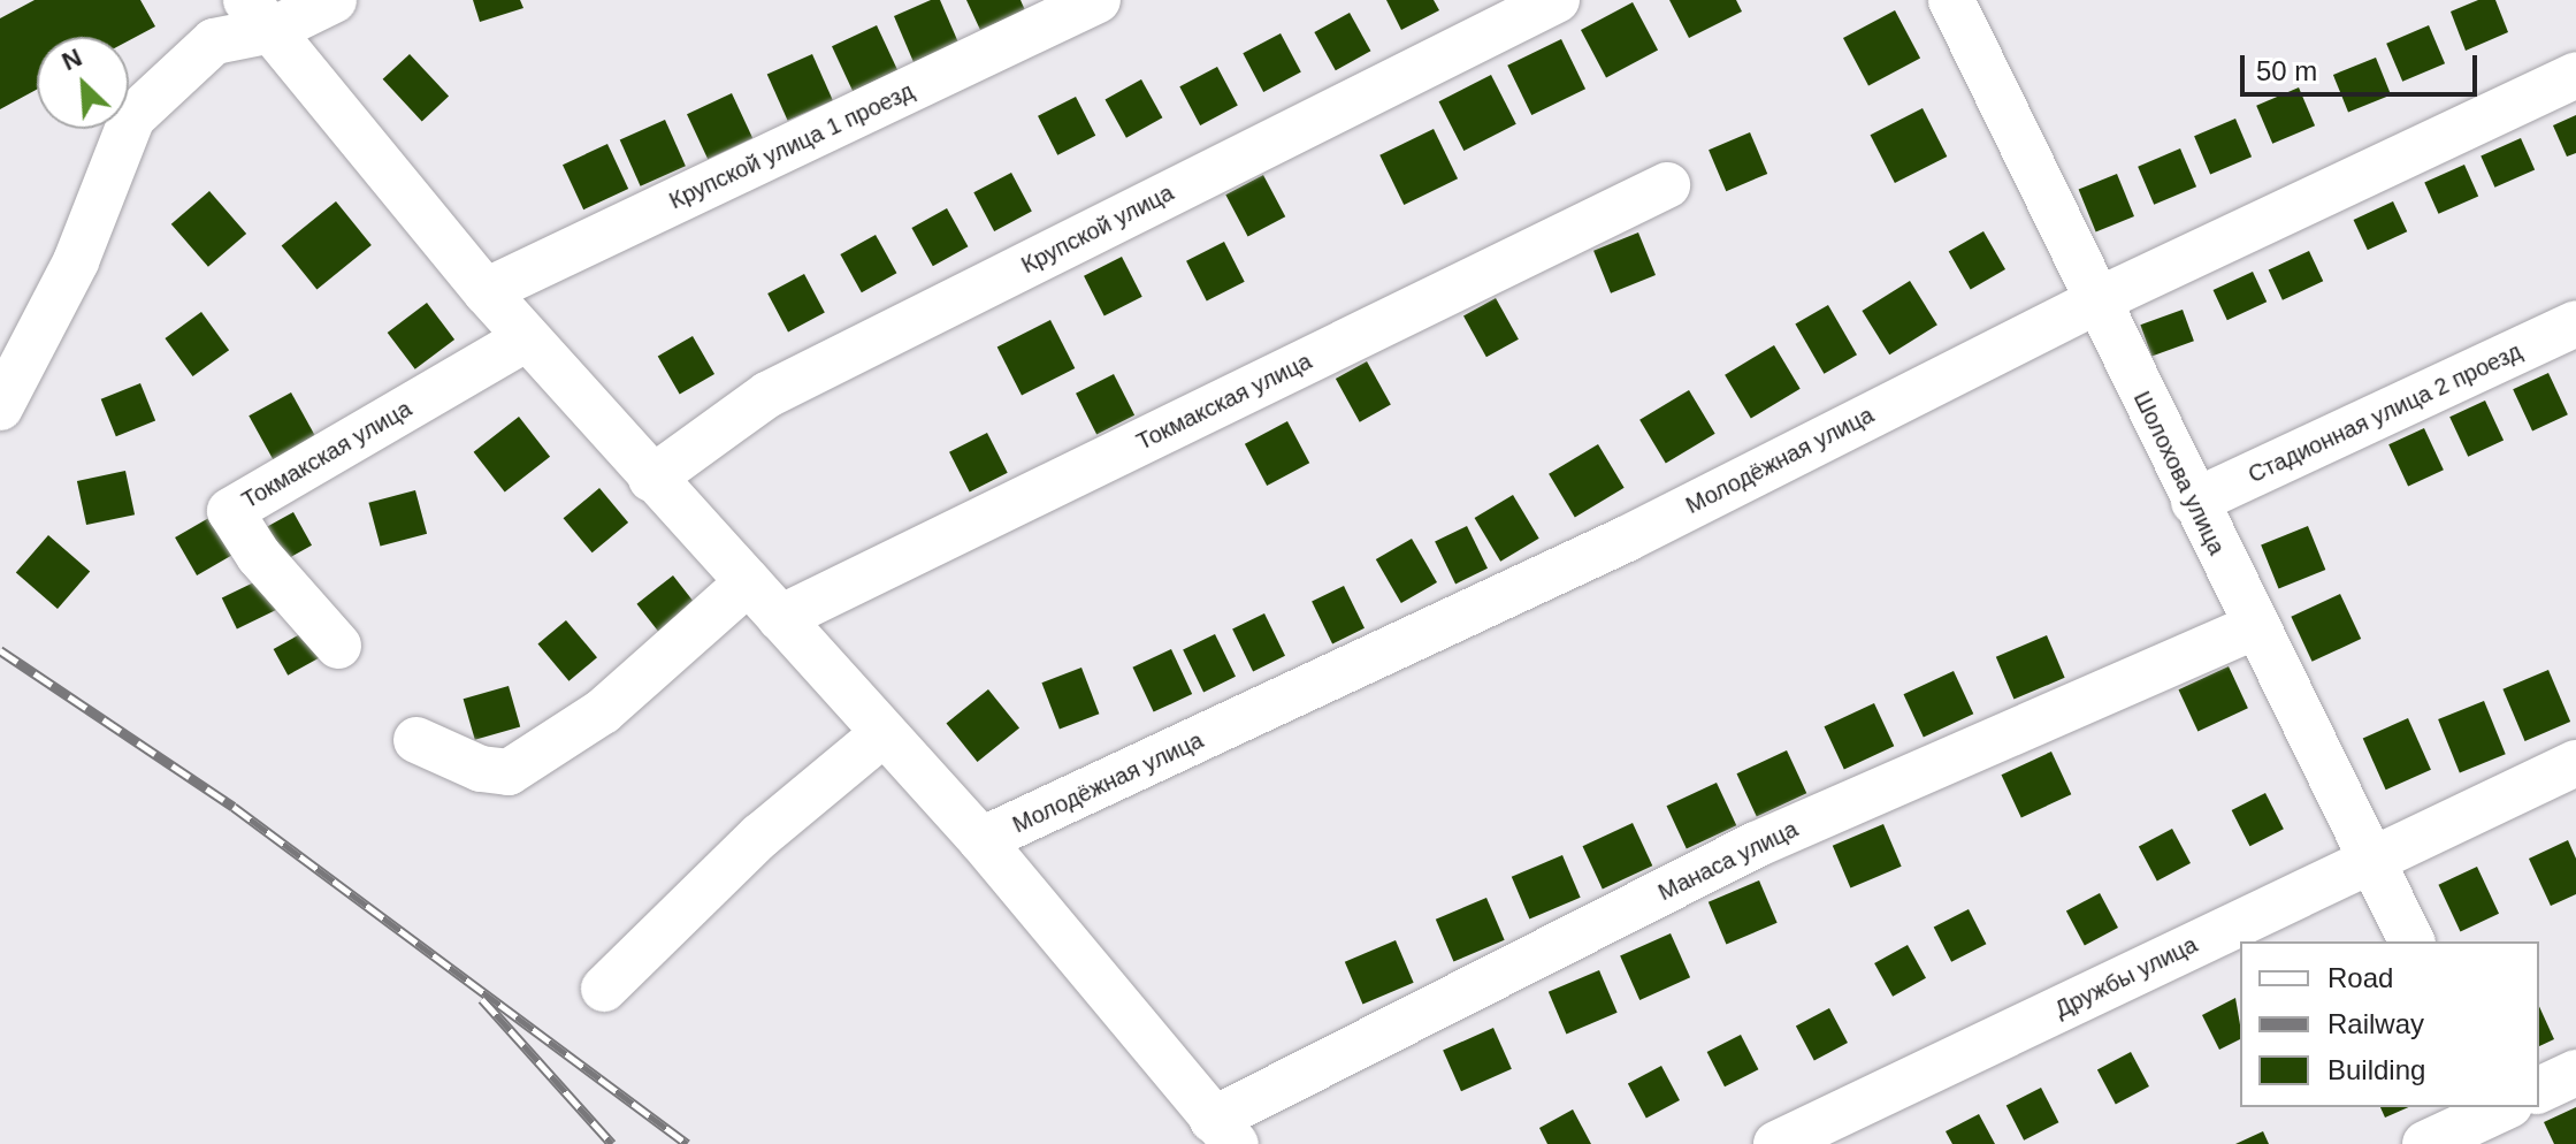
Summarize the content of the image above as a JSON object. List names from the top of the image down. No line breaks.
{"streets":{"street":["Крупской улица 1 проезд","Крупской улица","Токмакская улица","Стадионная улица 2 проезд","Молодёжная улица","Шолохова улица","Манаса улица","Дружбы улица"]},"crossings":[["Стадионная улица 2 проезд","Шолохова улица"],["Молодёжная улица","Шолохова улица"],["Шолохова улица","Манаса улица"],["Шолохова улица","Дружбы улица"]],"legend":["Road","Railway","Building"],"scale_bar":"50 m","north":"top left"}
